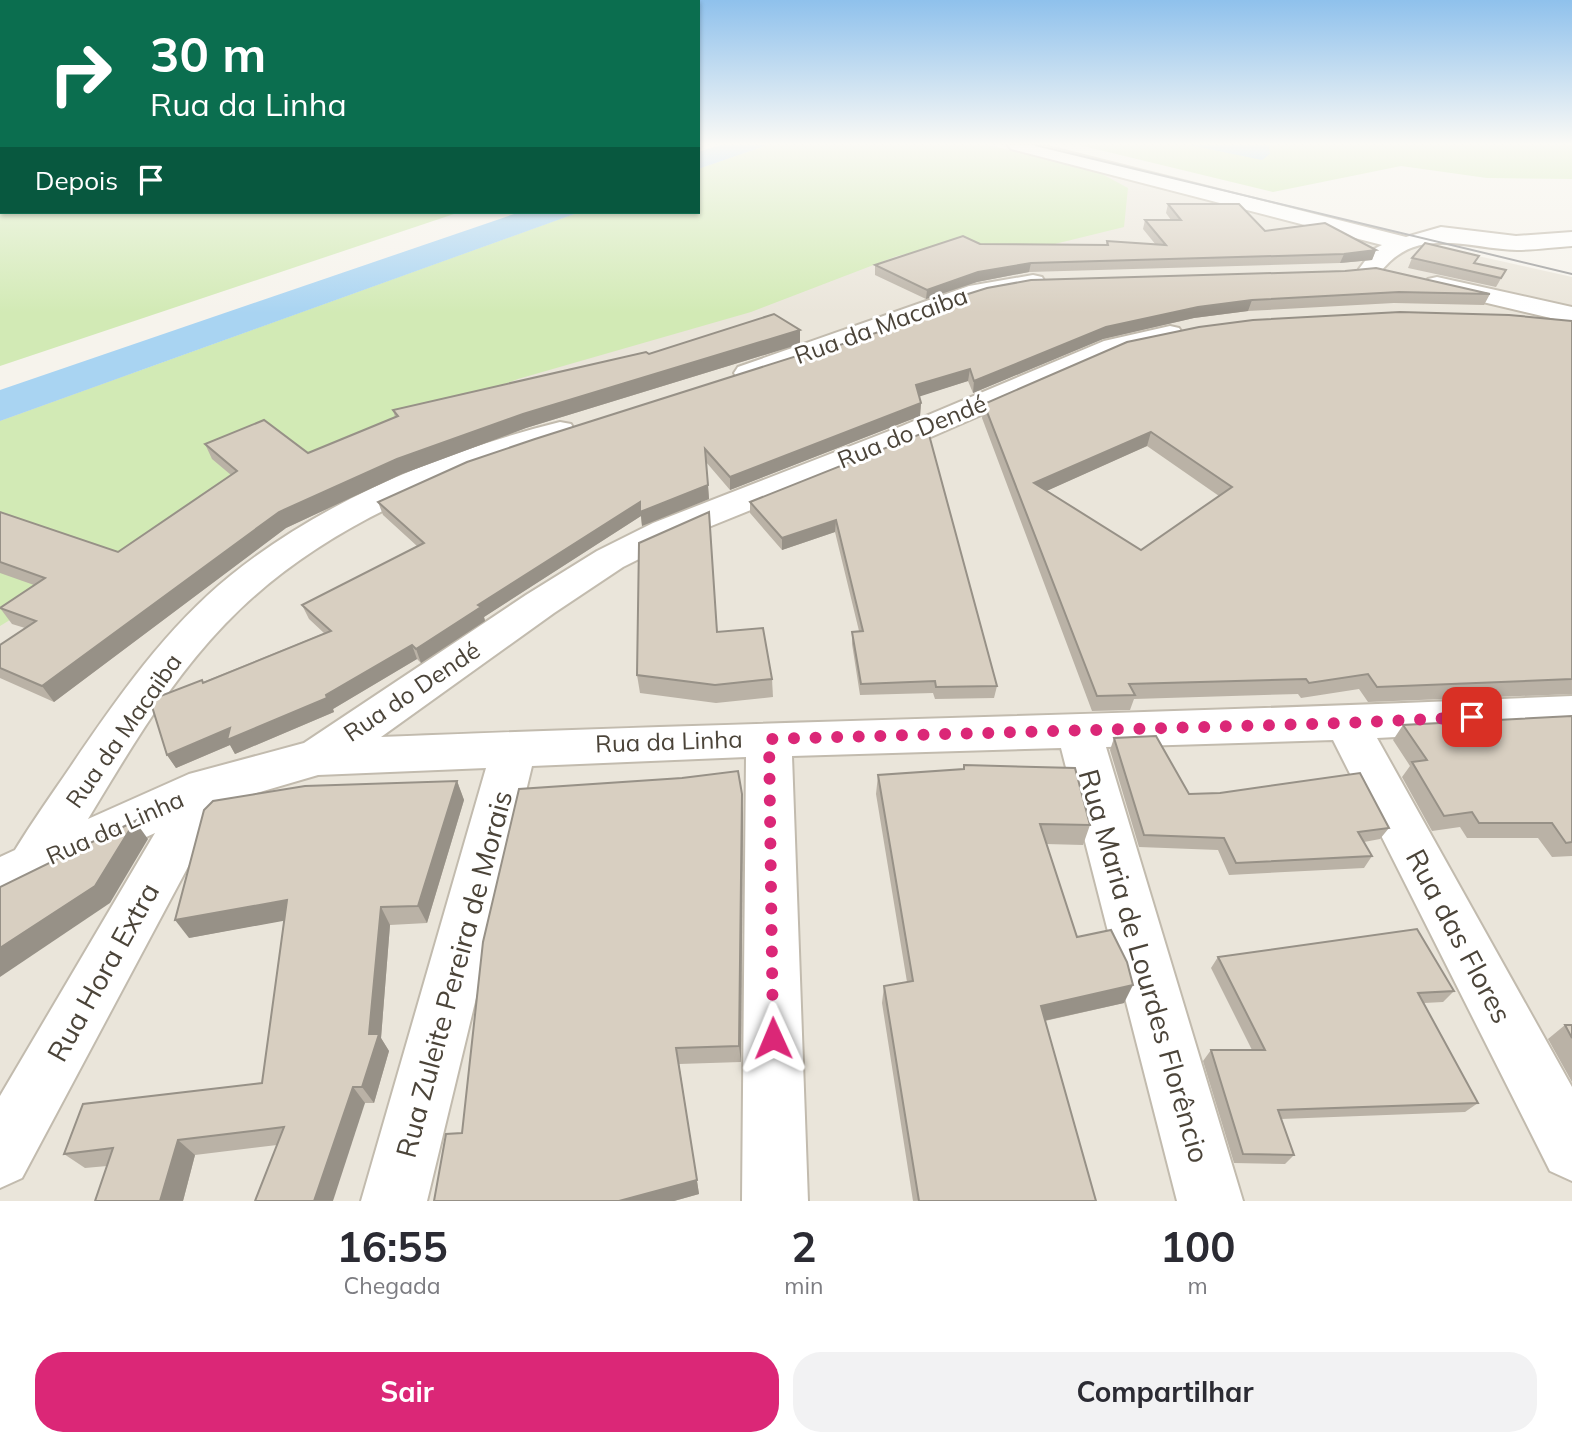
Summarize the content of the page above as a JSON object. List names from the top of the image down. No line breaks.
{"streets":{"street":["Rua da Macaiba","Rua do Dendé","Rua da Linha","Rua das Flores","Rua Maria de Lourdes Florêncio","Rua Hora Extra","Rua Zuleite Pereira de Morais"]},"crossings":[["Rua da Macaiba","Rua da Linha"],["Rua do Dendé","Rua da Linha"],["Rua da Linha","Rua das Flores"],["Rua da Linha","Rua Maria de Lourdes Florêncio"],["Rua da Linha","Rua Hora Extra"],["Rua da Linha","Rua Zuleite Pereira de Morais"]],"page":{"turn":["30 m","Rua da Linha"],"then":"Depois","eta":["16:55","Chegada","2","min","100","m"],"buttons":["Sair","Compartilhar"]}}
